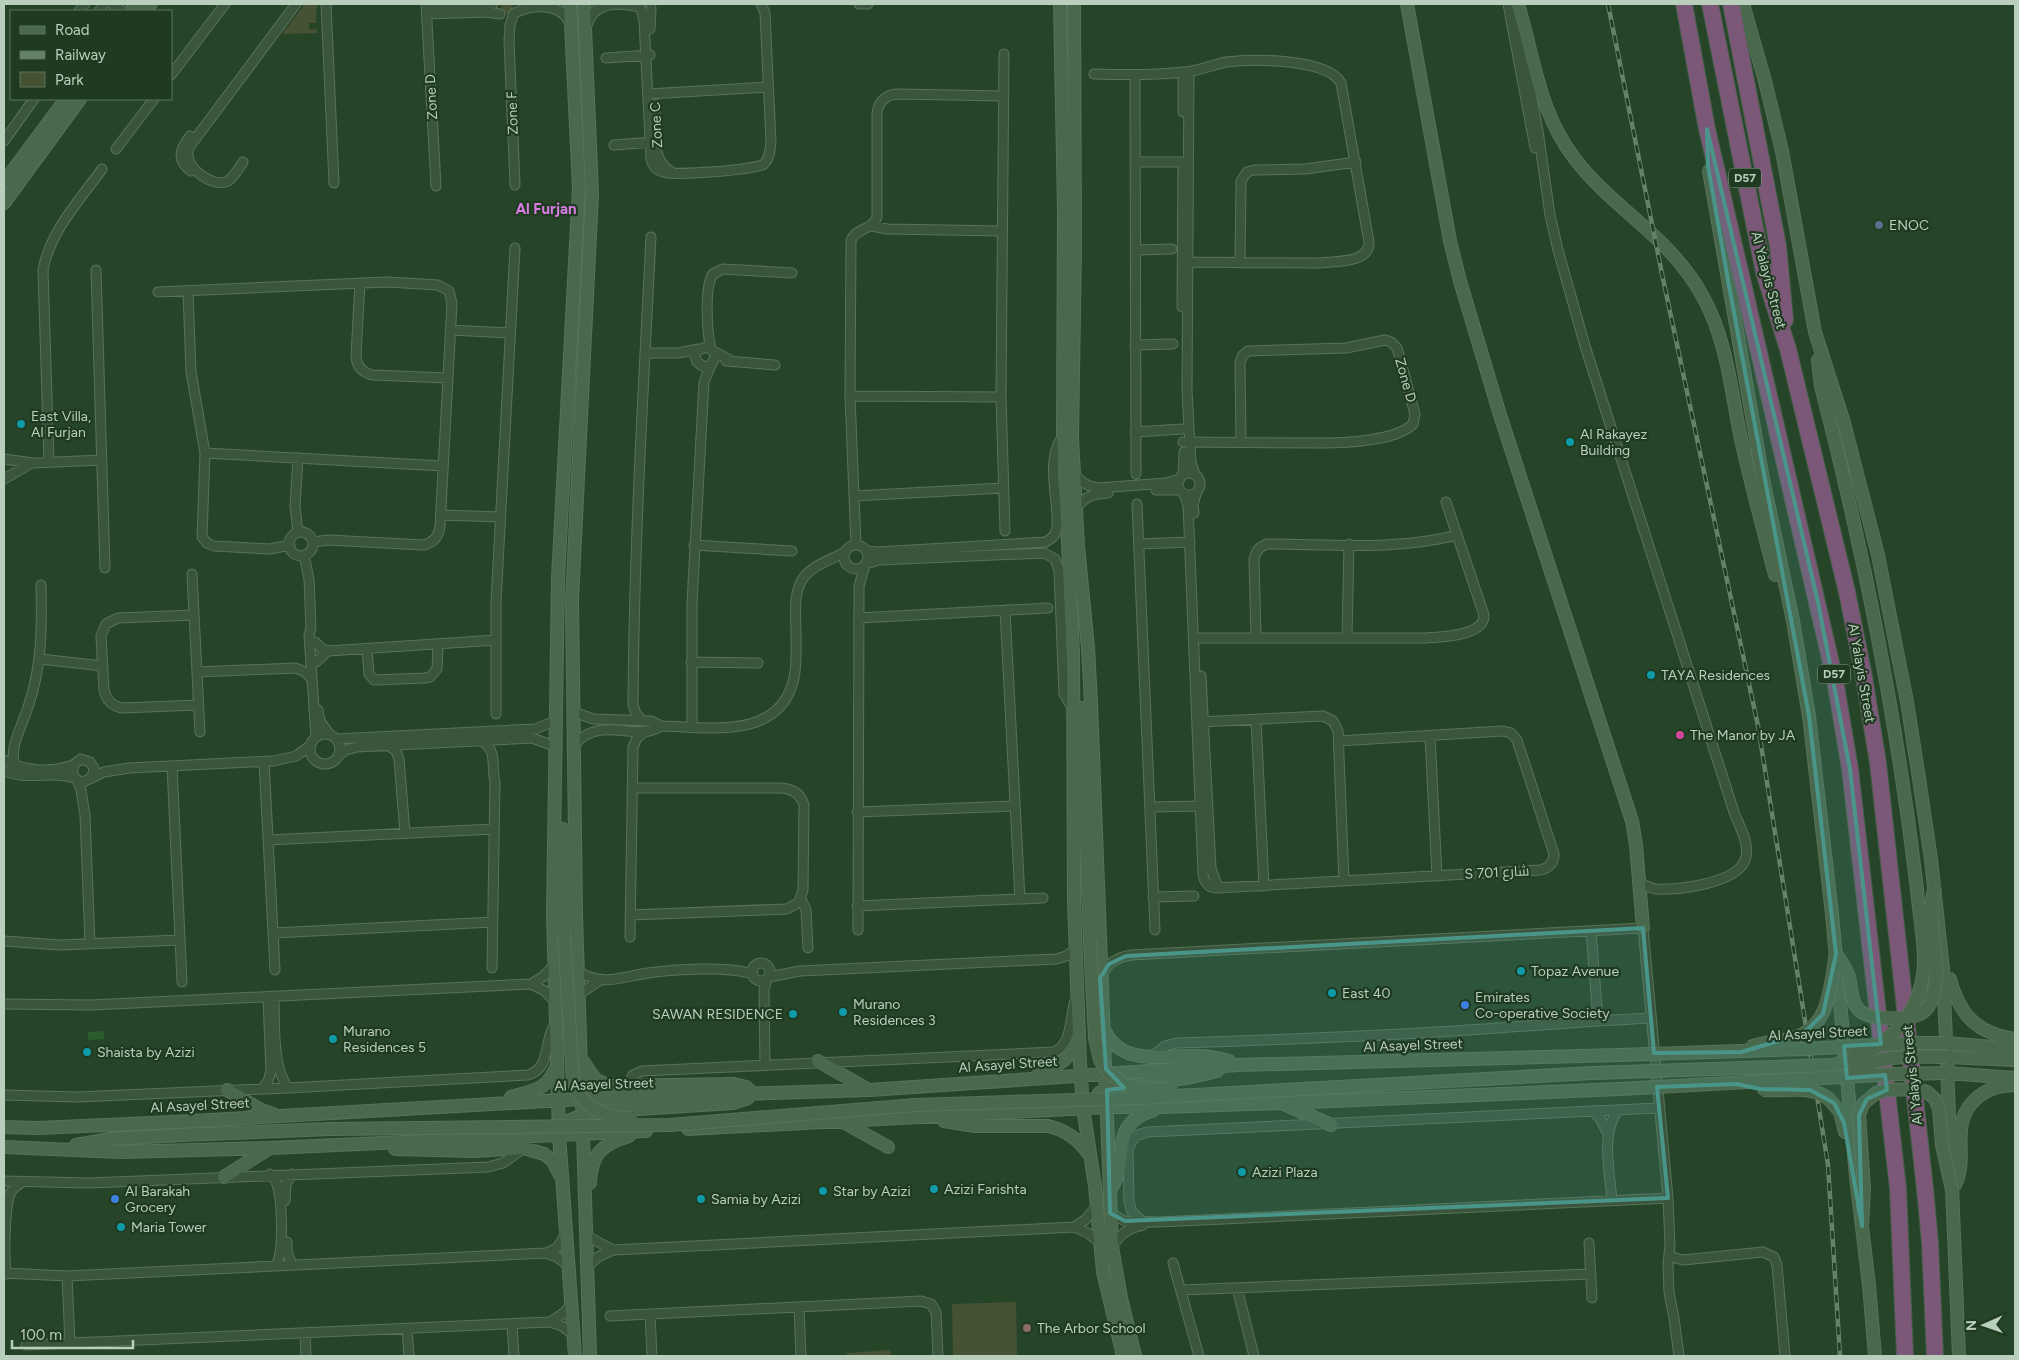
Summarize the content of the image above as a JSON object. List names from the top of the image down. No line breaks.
{"streets":{"highway":["D57","Al Yalayis Street"],"main road":["Al Asayel Street"],"street":["Zone D","Zone F","Zone C","S 701 شارع"]},"districts":["Al Furjan"],"places":["ENOC","East Villa, Al Furjan","Al Rakayez Building","TAYA Residences","The Manor by JA","Topaz Avenue","East 40","Emirates Co-operative Society","Murano Residences 3","SAWAN RESIDENCE","Murano Residences 5","Shaista by Azizi","Azizi Plaza","Azizi Farishta","Star by Azizi","Al Barakah Grocery","Samia by Azizi","Maria Tower","The Arbor School"],"legend":["Road","Railway","Park"],"scale_bar":"100 m","north":"left"}
